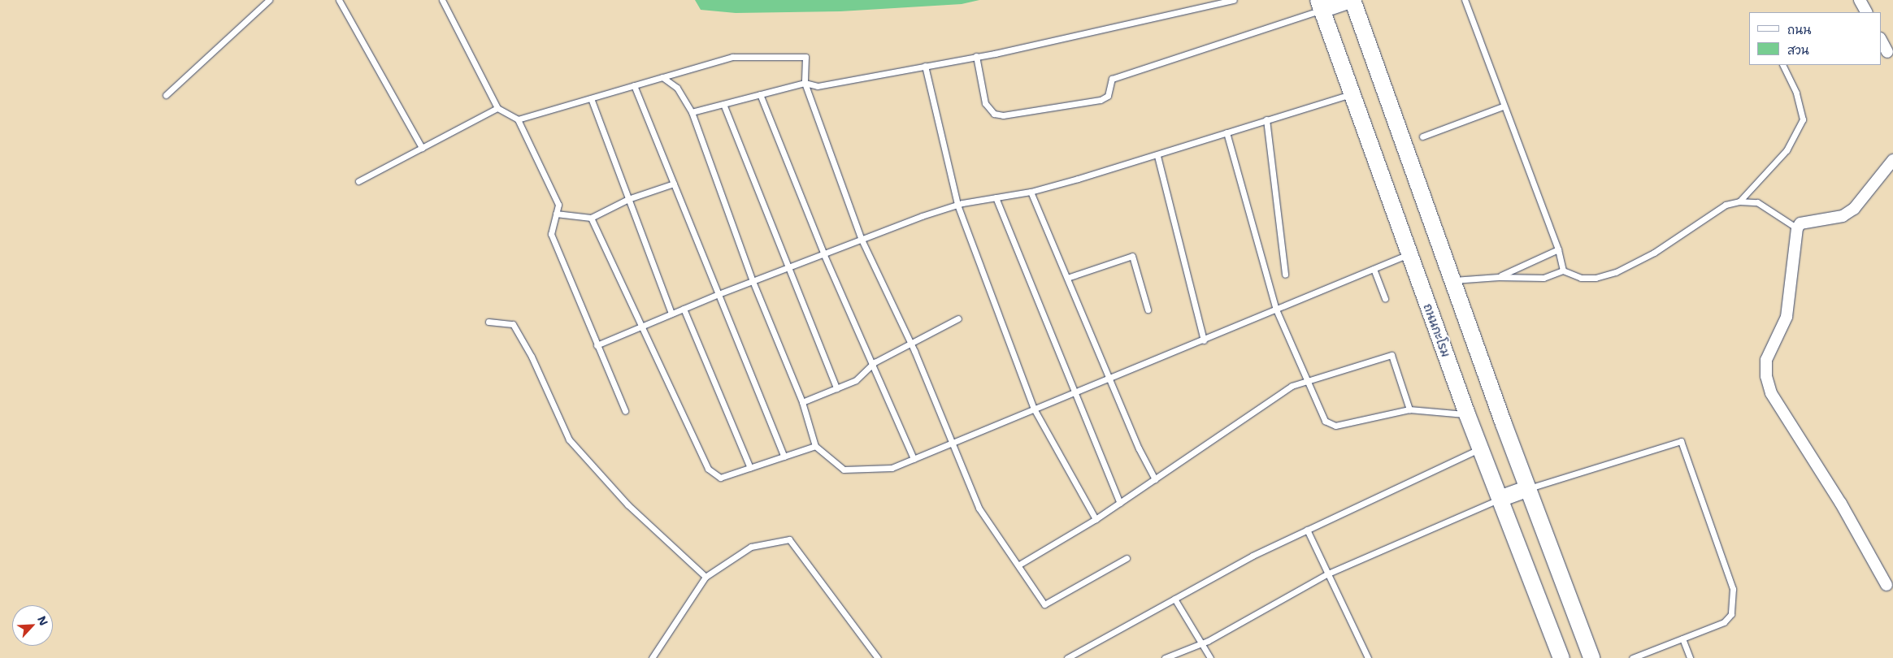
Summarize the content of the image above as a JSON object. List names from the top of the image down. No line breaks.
{"streets":{"main road":["ถนนกะโรม"]},"legend":["ถนน","สวน"],"north":"top right"}
